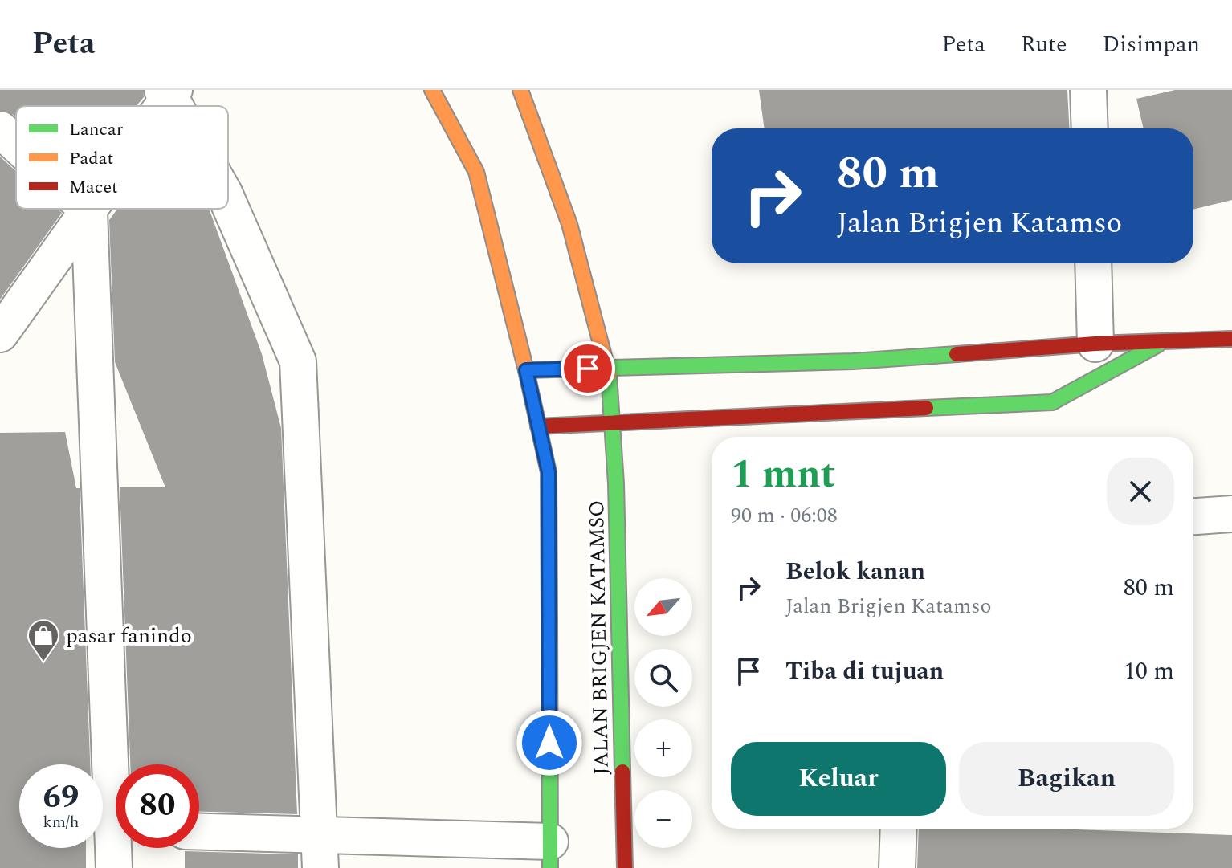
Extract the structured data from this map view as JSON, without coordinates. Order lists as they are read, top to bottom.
{
  "streets": {
    "main road": ["JALAN BRIGJEN KATAMSO"]
  },
  "places": {
    "shop": ["pasar fanindo"]
  },
  "legend": ["Lancar", "Padat", "Macet"],
  "north": "bottom left",
  "page": {
    "header": "Peta",
    "nav": ["Peta", "Rute", "Disimpan"],
    "turn": ["80 m", "Jalan Brigjen Katamso"],
    "heading": ["1 mnt", "90 m · 06:08"],
    "list": [
      {
        "name": "Belok kanan",
        "note": "Jalan Brigjen Katamso",
        "value": "80 m"
      },
      {
        "name": "Tiba di tujuan",
        "value": "10 m"
      }
    ],
    "map_buttons": ["+", "−"],
    "buttons": ["Keluar", "Bagikan"],
    "speed": "69 km/h",
    "limit": "80"
  }
}
